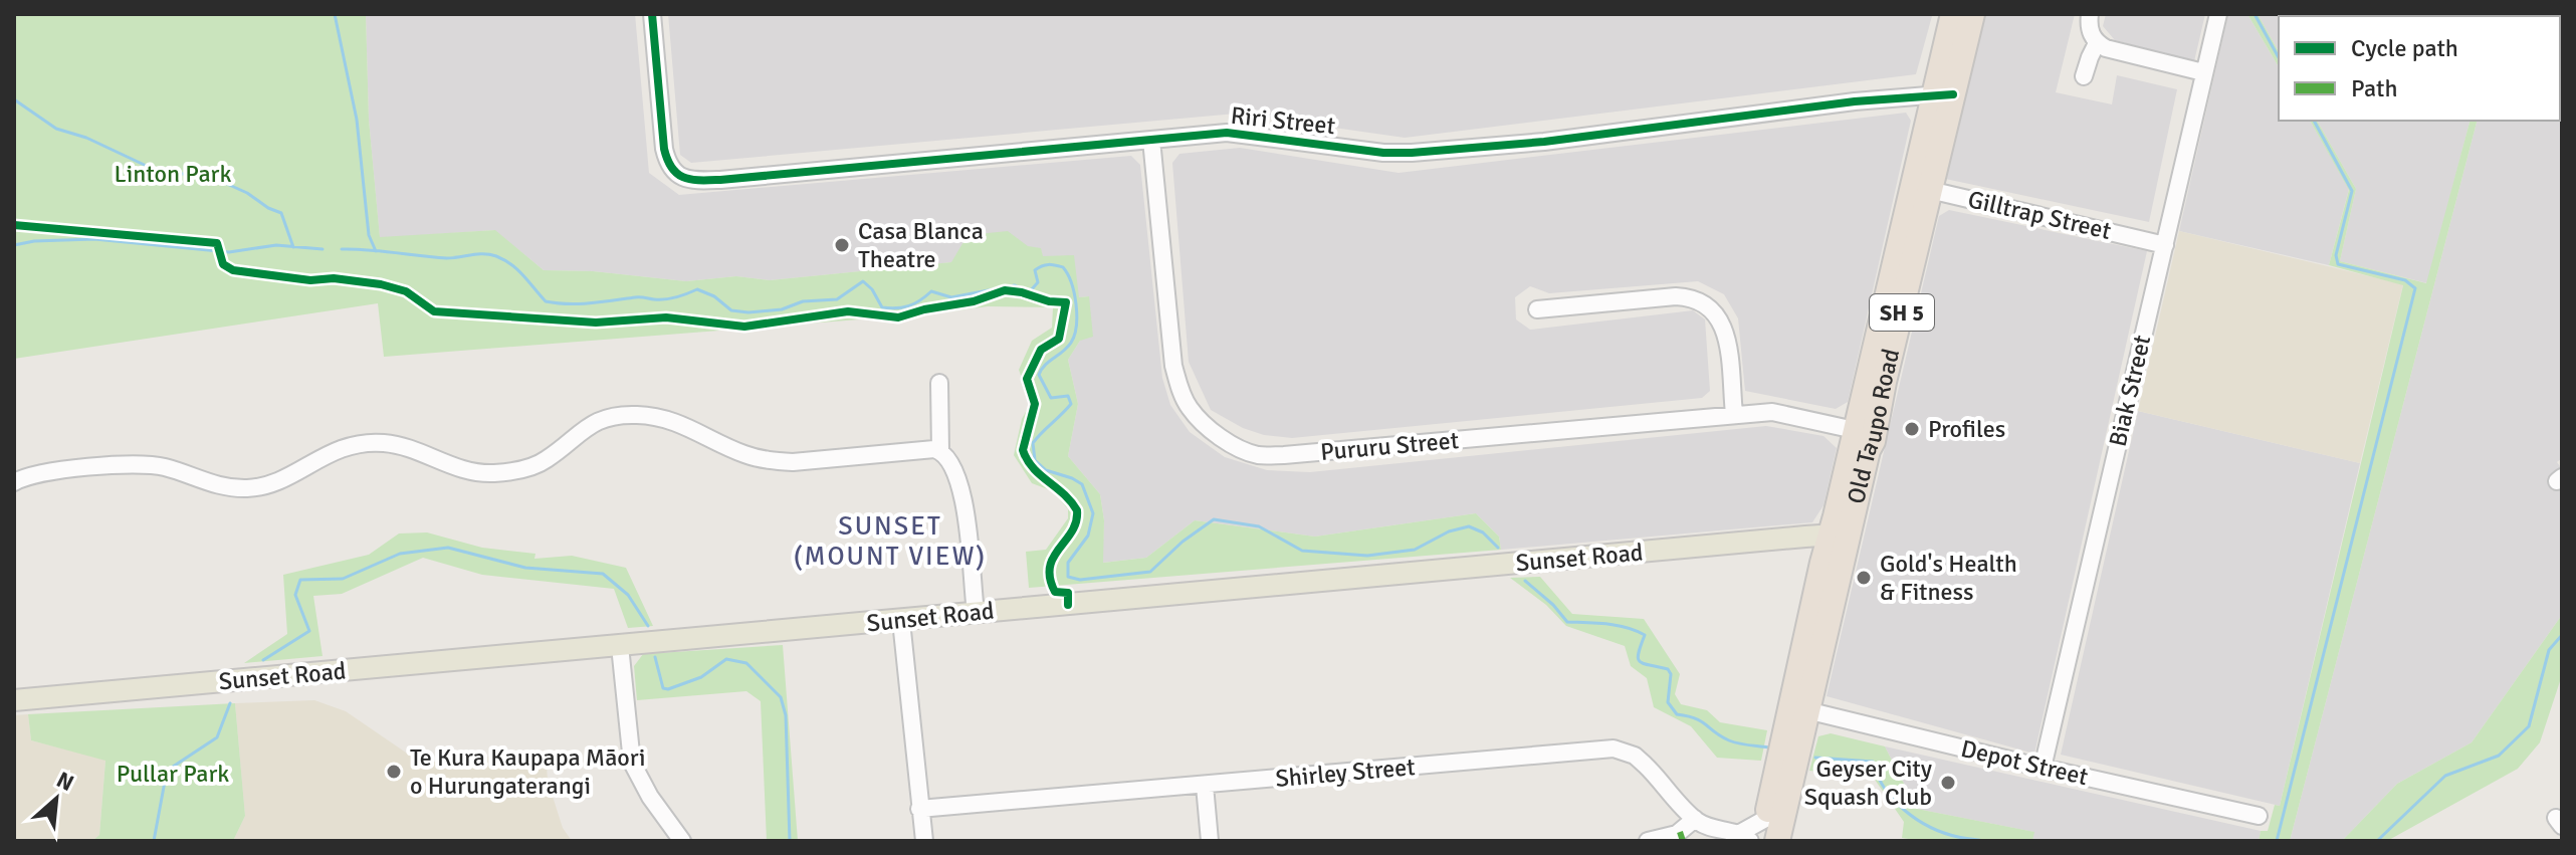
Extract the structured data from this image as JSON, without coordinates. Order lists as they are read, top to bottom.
{
  "streets": {
    "highway": ["SH 5", "Old Taupo Road"],
    "main road": ["Sunset Road"],
    "street": [
      "Riri Street",
      "Gilltrap Street",
      "Biak Street",
      "Pururu Street",
      "Depot Street",
      "Shirley Street"
    ]
  },
  "crossings": [
    ["Riri Street", "Old Taupo Road"],
    ["Riri Street", "Pururu Street"],
    ["Gilltrap Street", "Biak Street"],
    ["Gilltrap Street", "Old Taupo Road"],
    ["Biak Street", "Depot Street"],
    ["Old Taupo Road", "Pururu Street"],
    ["Old Taupo Road", "Sunset Road"],
    ["Old Taupo Road", "Depot Street"],
    ["Old Taupo Road", "Shirley Street"]
  ],
  "districts": ["SUNSET (MOUNT VIEW)"],
  "parks": ["Linton Park", "Pullar Park"],
  "places": [
    "Casa Blanca Theatre",
    "Profiles",
    "Gold's Health & Fitness",
    "Te Kura Kaupapa Māori o Hurungaterangi",
    "Geyser City Squash Club"
  ],
  "legend": ["Cycle path", "Path"],
  "north": "top right"
}
